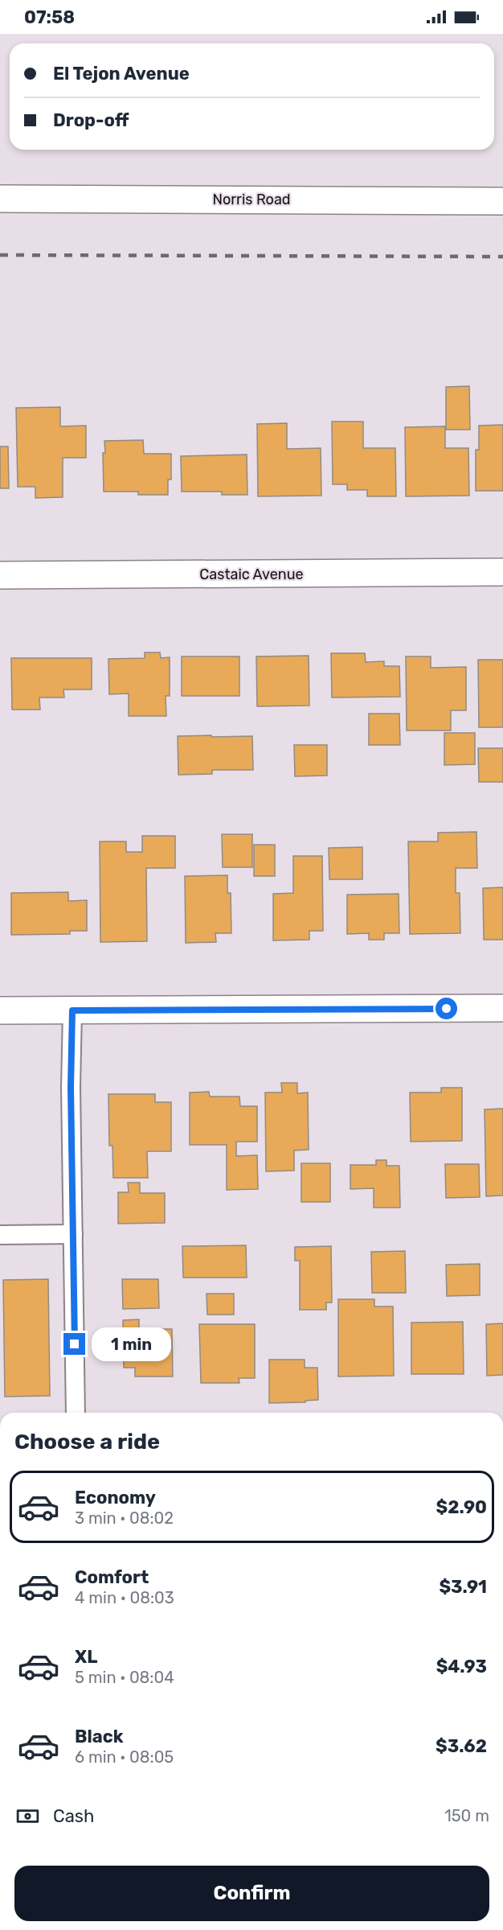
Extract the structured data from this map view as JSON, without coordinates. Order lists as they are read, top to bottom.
{
  "streets": {
    "street": ["Norris Road", "Castaic Avenue"]
  },
  "page": {
    "status": "07:58",
    "banner": ["El Tejon Avenue", "Drop-off"],
    "bubble": "1 min",
    "heading": "Choose a ride",
    "list": [
      {
        "name": "Economy",
        "note": "3 min · 08:02",
        "value": "$2.90"
      },
      {
        "name": "Comfort",
        "note": "4 min · 08:03",
        "value": "$3.91"
      },
      {
        "name": "XL",
        "note": "5 min · 08:04",
        "value": "$4.93"
      },
      {
        "name": "Black",
        "note": "6 min · 08:05",
        "value": "$3.62"
      }
    ],
    "pay": ["Cash", "150 m"],
    "buttons": "Confirm"
  }
}
